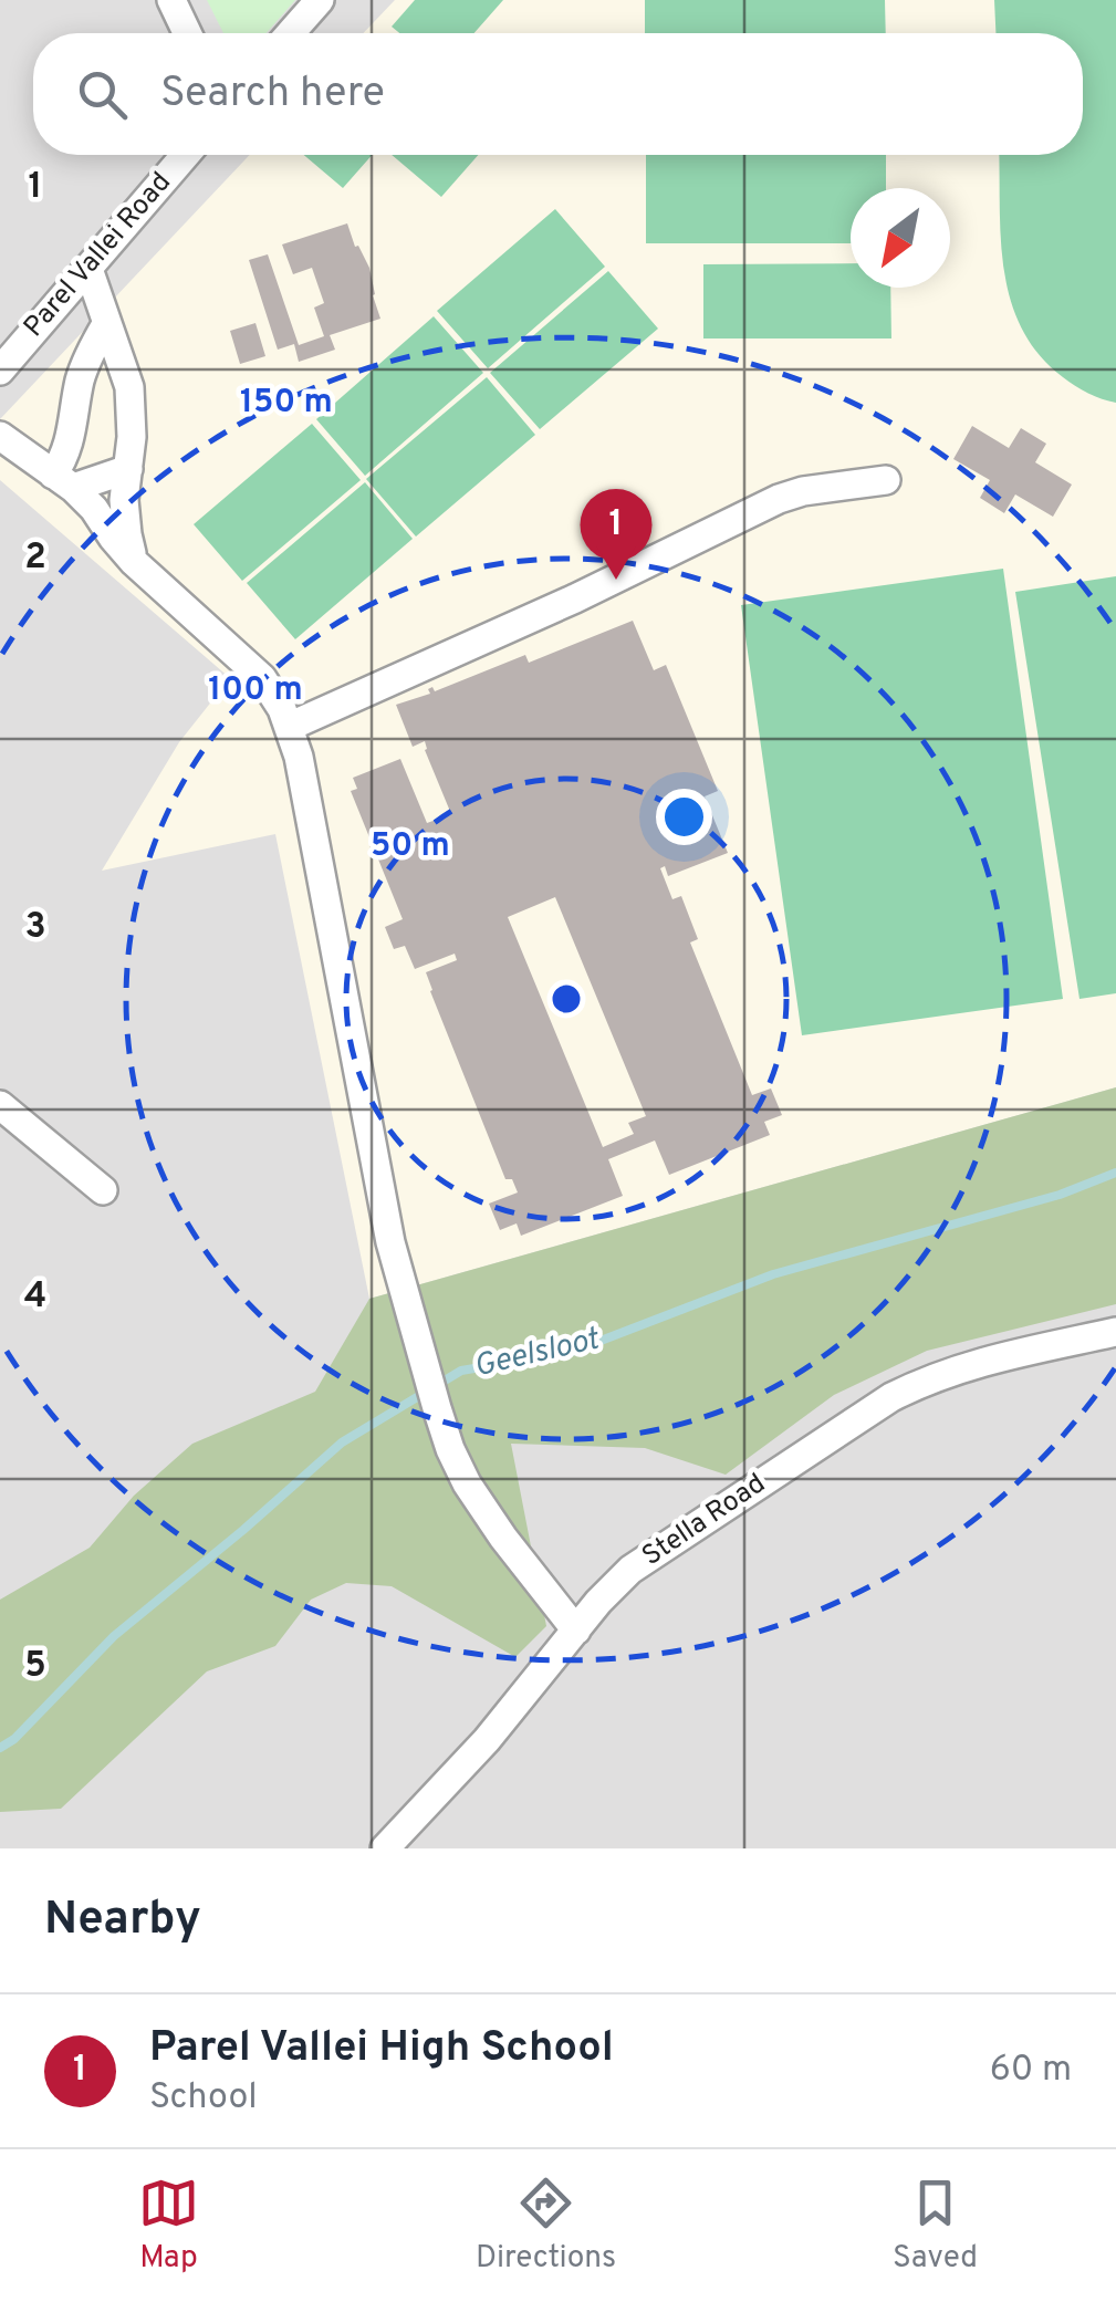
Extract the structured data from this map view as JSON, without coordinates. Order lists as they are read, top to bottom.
{
  "streets": {
    "street": ["Parel Vallei Road", "Stella Road"]
  },
  "water": ["Geelsloot"],
  "north": "bottom left",
  "page": {
    "search": "Search here",
    "pins": "1",
    "heading": "Nearby",
    "list": [
      {
        "mark": "1",
        "name": "Parel Vallei High School",
        "note": "School",
        "value": "60 m"
      }
    ],
    "nav": ["Map", "Directions", "Saved"]
  },
  "grid": {
    "rows": [
      "1",
      "2",
      "3",
      "4",
      "5"
    ]
  },
  "rings": ["150 m", "100 m", "50 m"]
}
